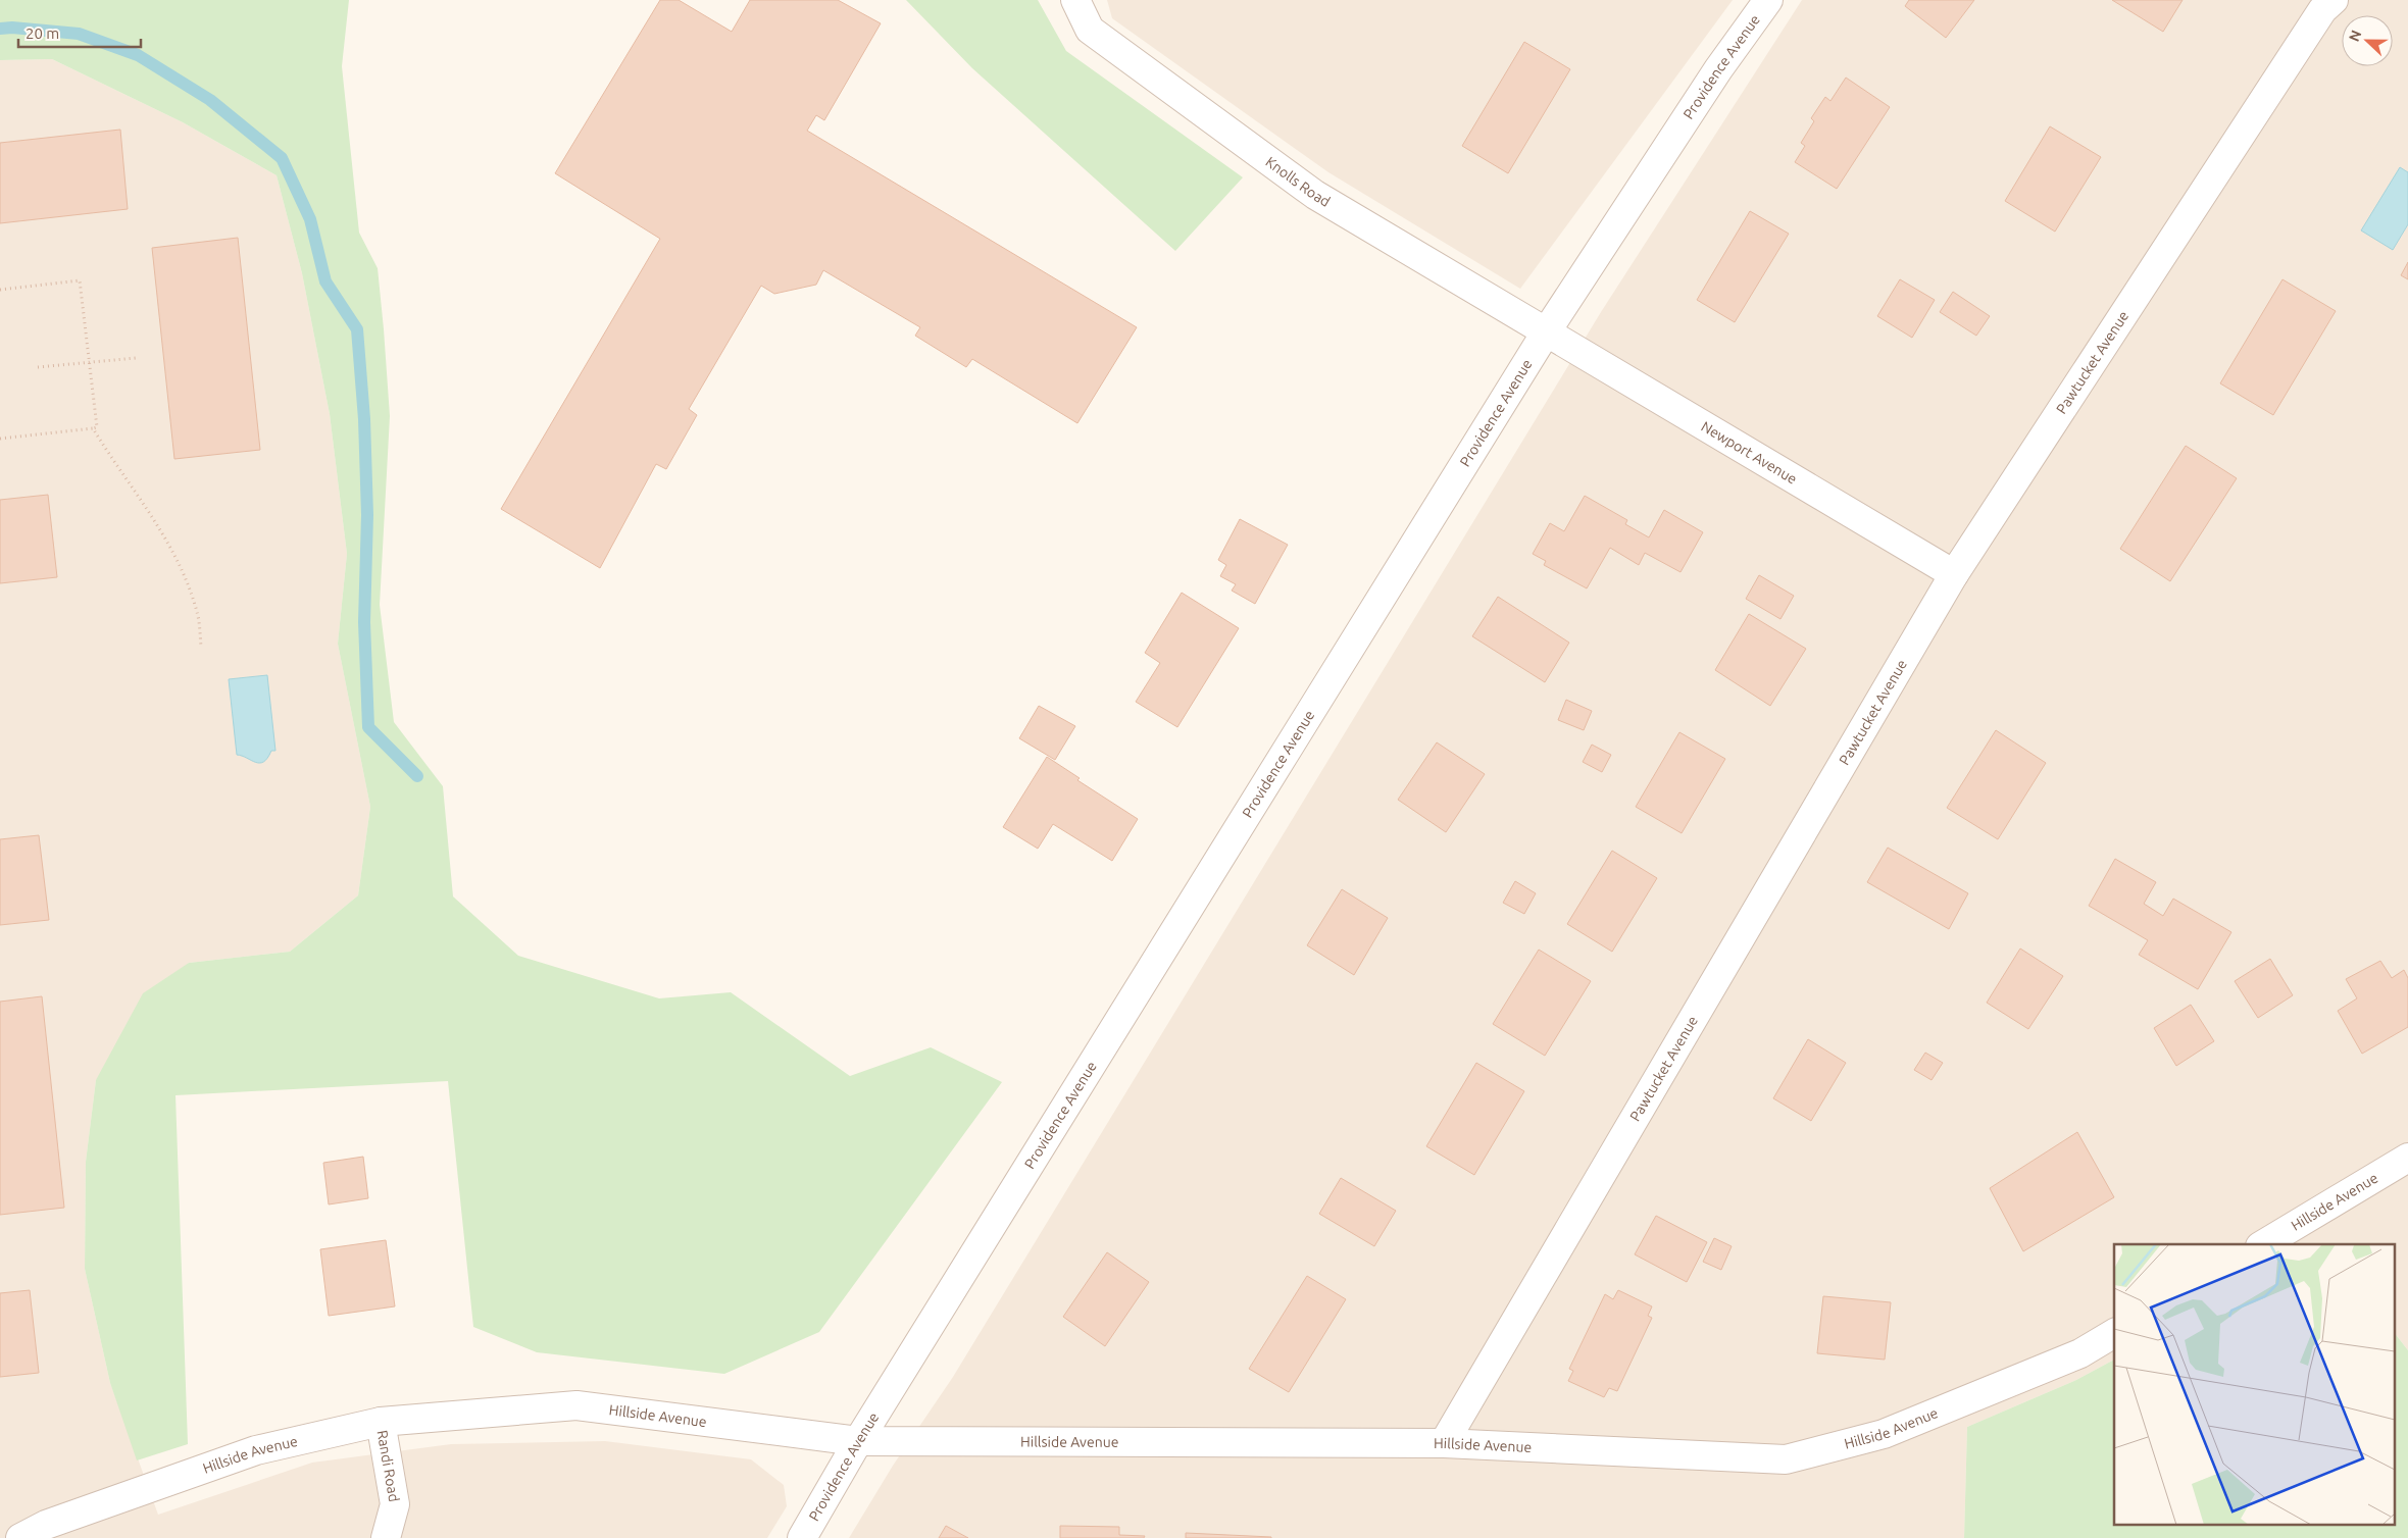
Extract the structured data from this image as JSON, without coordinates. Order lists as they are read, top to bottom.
{
  "streets": {
    "street": [
      "Providence Avenue",
      "Knolls Road",
      "Pawtucket Avenue",
      "Newport Avenue",
      "Hillside Avenue",
      "Randi Road"
    ]
  },
  "crossings": [
    ["Providence Avenue", "Knolls Road"],
    ["Providence Avenue", "Newport Avenue"],
    ["Providence Avenue", "Hillside Avenue"],
    ["Knolls Road", "Newport Avenue"],
    ["Pawtucket Avenue", "Newport Avenue"],
    ["Pawtucket Avenue", "Hillside Avenue"],
    ["Hillside Avenue", "Randi Road"]
  ],
  "scale_bar": "20 m",
  "north": "left"
}
